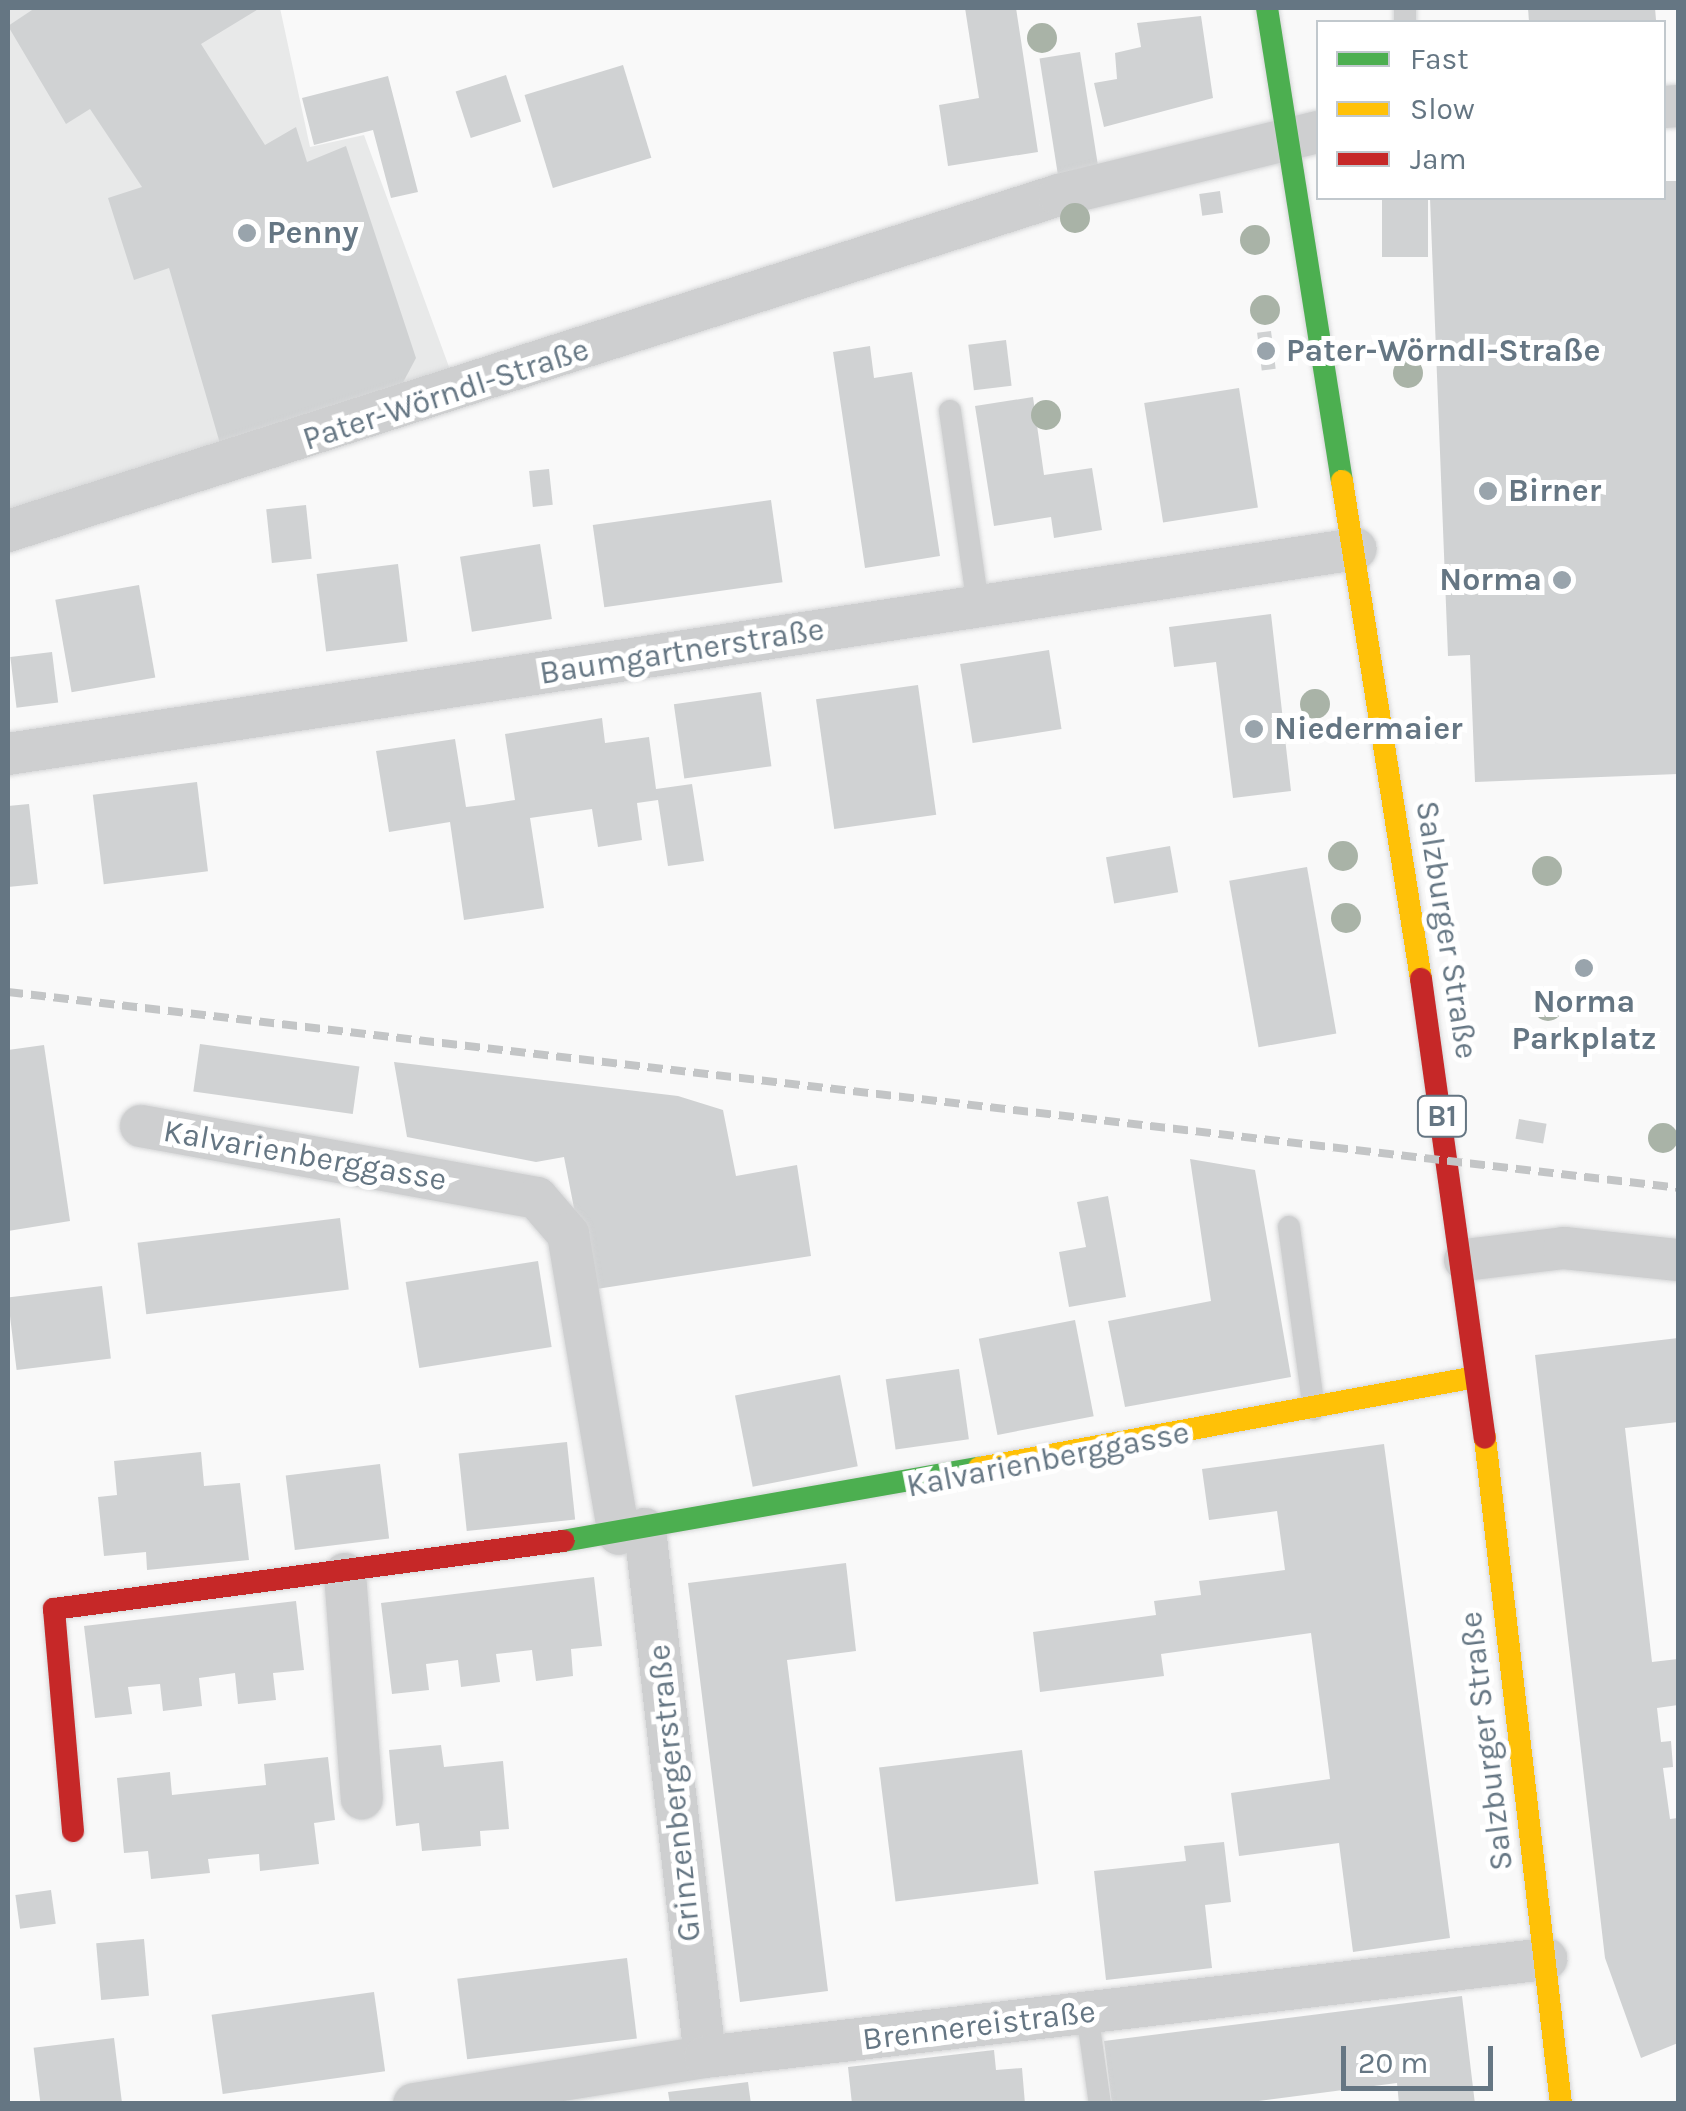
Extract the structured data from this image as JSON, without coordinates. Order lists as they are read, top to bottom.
{
  "streets": {
    "main road": ["Salzburger Straße", "B1", "Kalvarienberggasse"],
    "street": [
      "Pater-Wörndl-Straße",
      "Baumgartnerstraße",
      "Grinzenbergerstraße",
      "Brennereistraße"
    ]
  },
  "crossings": [
    ["Pater-Wörndl-Straße", "Salzburger Straße"],
    ["Baumgartnerstraße", "Salzburger Straße"],
    ["Salzburger Straße", "Kalvarienberggasse"],
    ["Salzburger Straße", "Brennereistraße"],
    ["Kalvarienberggasse", "Grinzenbergerstraße"],
    ["Grinzenbergerstraße", "Brennereistraße"]
  ],
  "places": [
    "Penny",
    "Pater-Wörndl-Straße",
    "Birner",
    "Norma",
    "Niedermaier",
    "Norma Parkplatz"
  ],
  "legend": ["Fast", "Slow", "Jam"],
  "scale_bar": "20 m"
}
